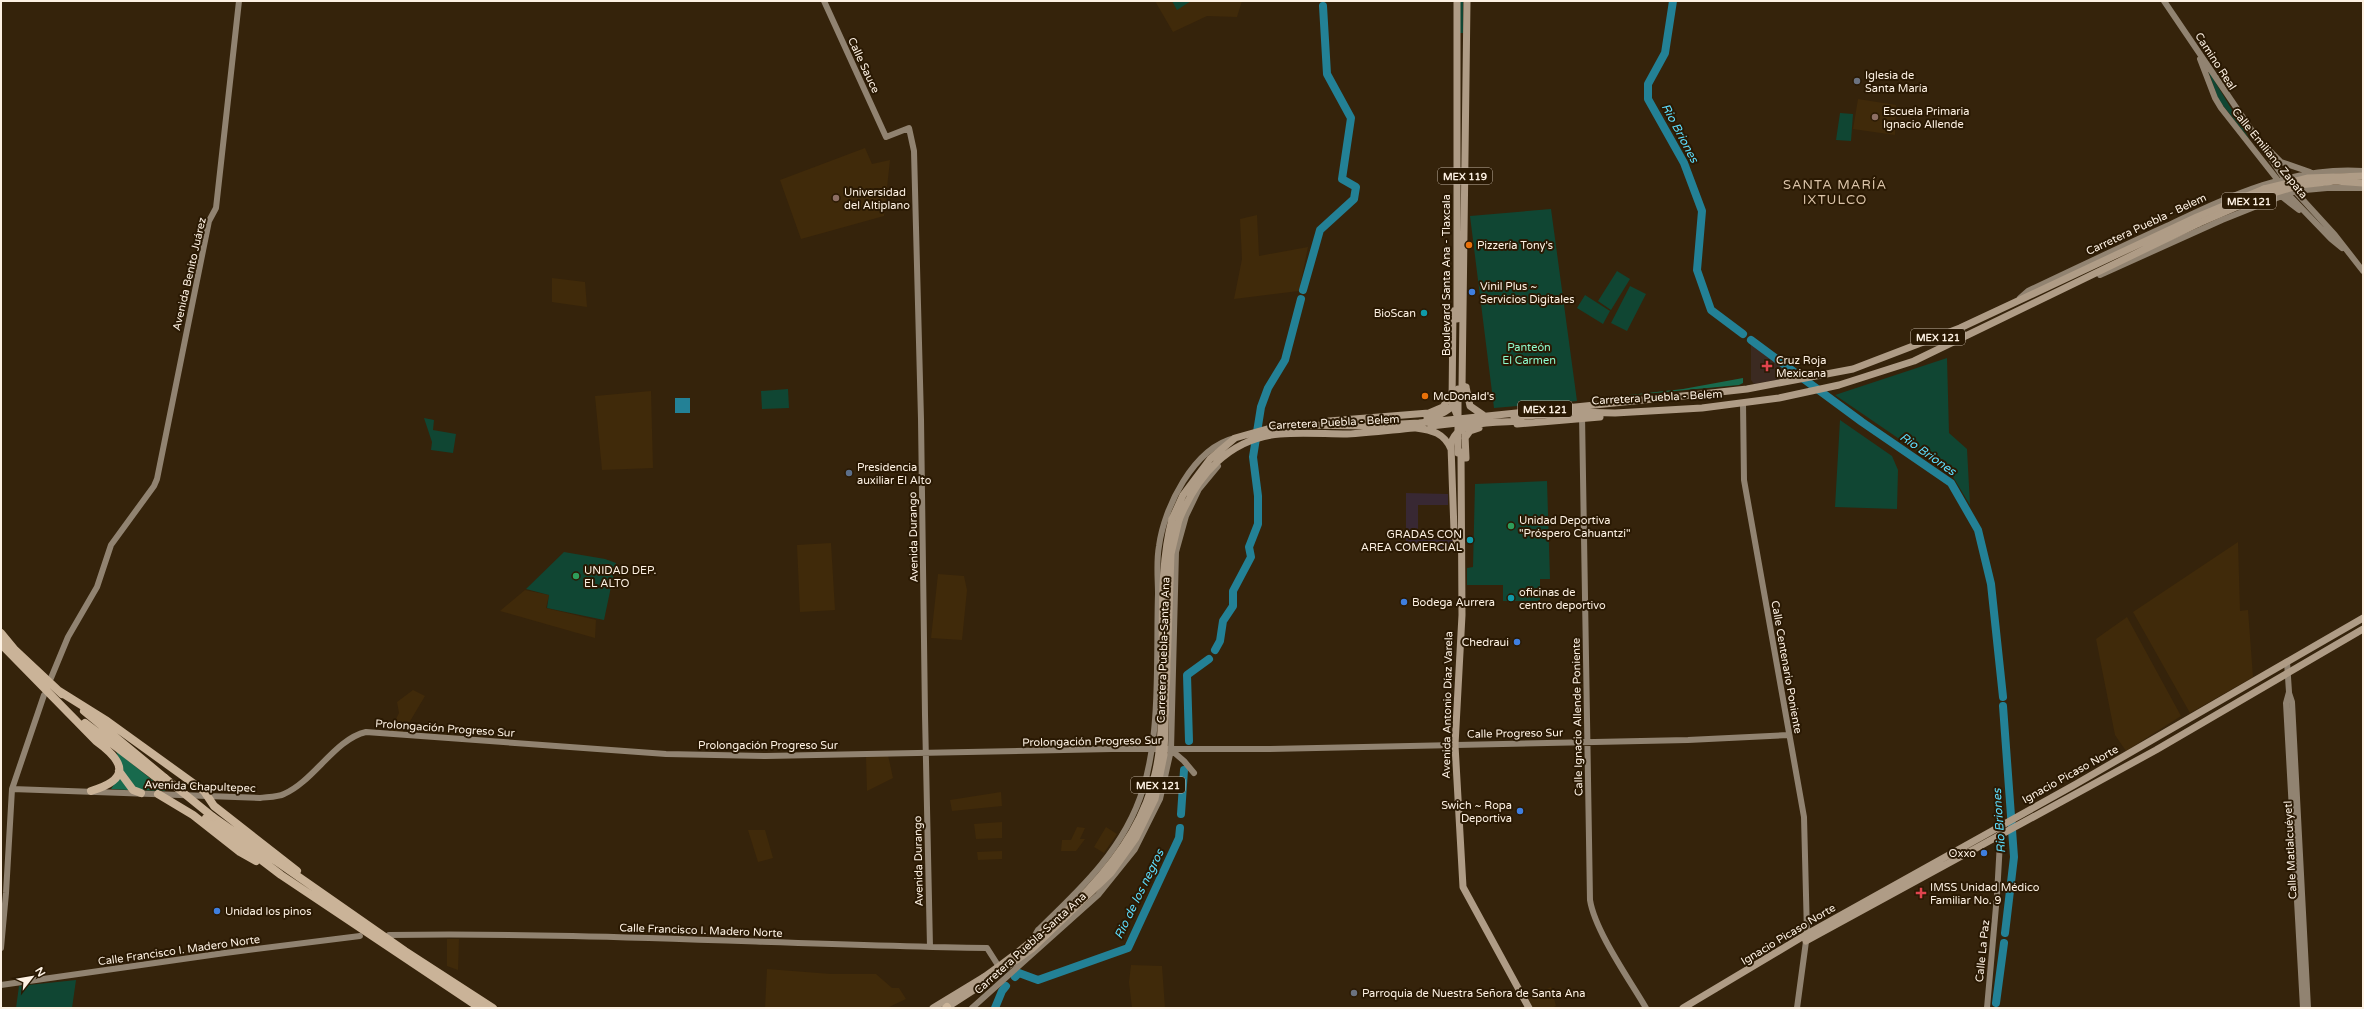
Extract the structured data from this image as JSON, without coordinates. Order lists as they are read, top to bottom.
{
  "streets": {
    "main road": [
      "MEX 119",
      "MEX 121",
      "Carretera Puebla - Belem",
      "Boulevard Santa Ana - Tlaxcala",
      "Avenida Antonio Díaz Varela",
      "Ignacio Picaso Norte"
    ],
    "street": [
      "Camino Real",
      "Calle Sauce",
      "Calle Emiliano Zapata",
      "Avenida Benito Juárez",
      "Avenida Durango",
      "Carretera Puebla-Santa Ana",
      "Calle Centenario Poniente",
      "Calle Ignacio Allende Poniente",
      "Prolongación Progreso Sur",
      "Calle Progreso Sur",
      "Avenida Chapultepec",
      "Calle Matlalcuéyetl",
      "Calle Francisco I. Madero Norte",
      "Calle La Paz"
    ]
  },
  "crossings": [
    ["Camino Real", "Calle Emiliano Zapata"],
    ["Camino Real", "Carretera Puebla - Belem"],
    ["Calle Sauce", "Avenida Durango"],
    ["Calle Emiliano Zapata", "Carretera Puebla - Belem"],
    ["Carretera Puebla - Belem", "Carretera Puebla-Santa Ana"],
    ["Carretera Puebla - Belem", "Calle Centenario Poniente"],
    ["Carretera Puebla - Belem", "Calle Ignacio Allende Poniente"],
    ["Carretera Puebla - Belem", "Prolongación Progreso Sur"],
    ["Boulevard Santa Ana - Tlaxcala", "Avenida Antonio Díaz Varela"],
    ["Avenida Durango", "Prolongación Progreso Sur"],
    ["Avenida Durango", "Calle Francisco I. Madero Norte"],
    ["Carretera Puebla-Santa Ana", "Prolongación Progreso Sur"],
    ["Carretera Puebla-Santa Ana", "Calle Progreso Sur"],
    ["Carretera Puebla-Santa Ana", "Calle Francisco I. Madero Norte"],
    ["Calle Centenario Poniente", "Calle Progreso Sur"],
    ["Calle Centenario Poniente", "Ignacio Picaso Norte"],
    ["Avenida Antonio Díaz Varela", "Calle Progreso Sur"],
    ["Calle Ignacio Allende Poniente", "Calle Progreso Sur"],
    ["Prolongación Progreso Sur", "Calle Progreso Sur"],
    ["Prolongación Progreso Sur", "Avenida Chapultepec"],
    ["Ignacio Picaso Norte", "Calle Matlalcuéyetl"],
    ["Ignacio Picaso Norte", "Calle La Paz"]
  ],
  "districts": ["SANTA MARÍA IXTULCO"],
  "water": ["Rio Briones", "Rio de los negros"],
  "parks": ["Panteón El Carmen"],
  "places": {
    "other": [
      "Iglesia de Santa María",
      "Escuela Primaria Ignacio Allende",
      "Universidad del Altiplano",
      "Pizzería Tony's",
      "Vinil Plus ~ Servicios Digitales",
      "BioScan",
      "McDonald's",
      "Presidencia auxiliar El Alto",
      "Unidad Deportiva \"Próspero Cahuantzi\"",
      "GRADAS CON AREA COMERCIAL",
      "UNIDAD DEP. EL ALTO",
      "oficinas de centro deportivo",
      "Bodega Aurrera",
      "Chedraui",
      "Swich ~ Ropa Deportiva",
      "Oxxo",
      "Unidad los pinos",
      "Parroquia de Nuestra Señora de Santa Ana"
    ],
    "health": ["Cruz Roja Mexicana", "IMSS Unidad Médico Familiar No. 9"]
  },
  "north": "top right"
}
